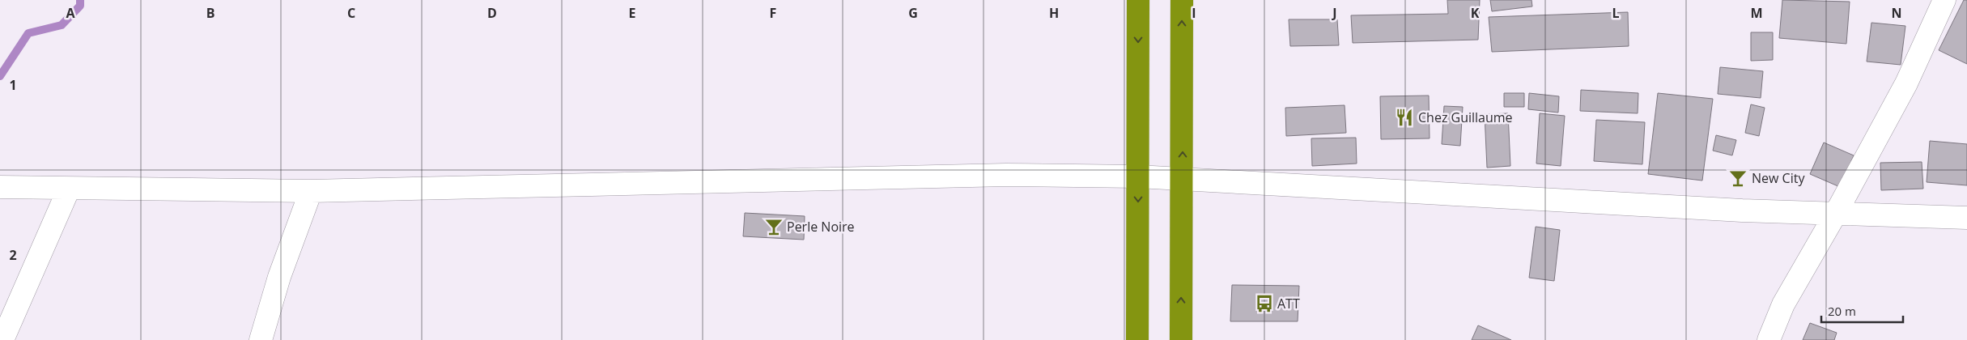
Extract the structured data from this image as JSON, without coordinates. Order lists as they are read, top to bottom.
{
  "places": {
    "restaurant": ["Chez Guillaume"],
    "bar": ["New City", "Perle Noire"],
    "bus stop": ["ATT"]
  },
  "scale_bar": "20 m",
  "grid": {
    "columns": [
      "A",
      "B",
      "C",
      "D",
      "E",
      "F",
      "G",
      "H",
      "I",
      "J",
      "K",
      "L",
      "M",
      "N"
    ],
    "rows": ["1", "2"]
  }
}
